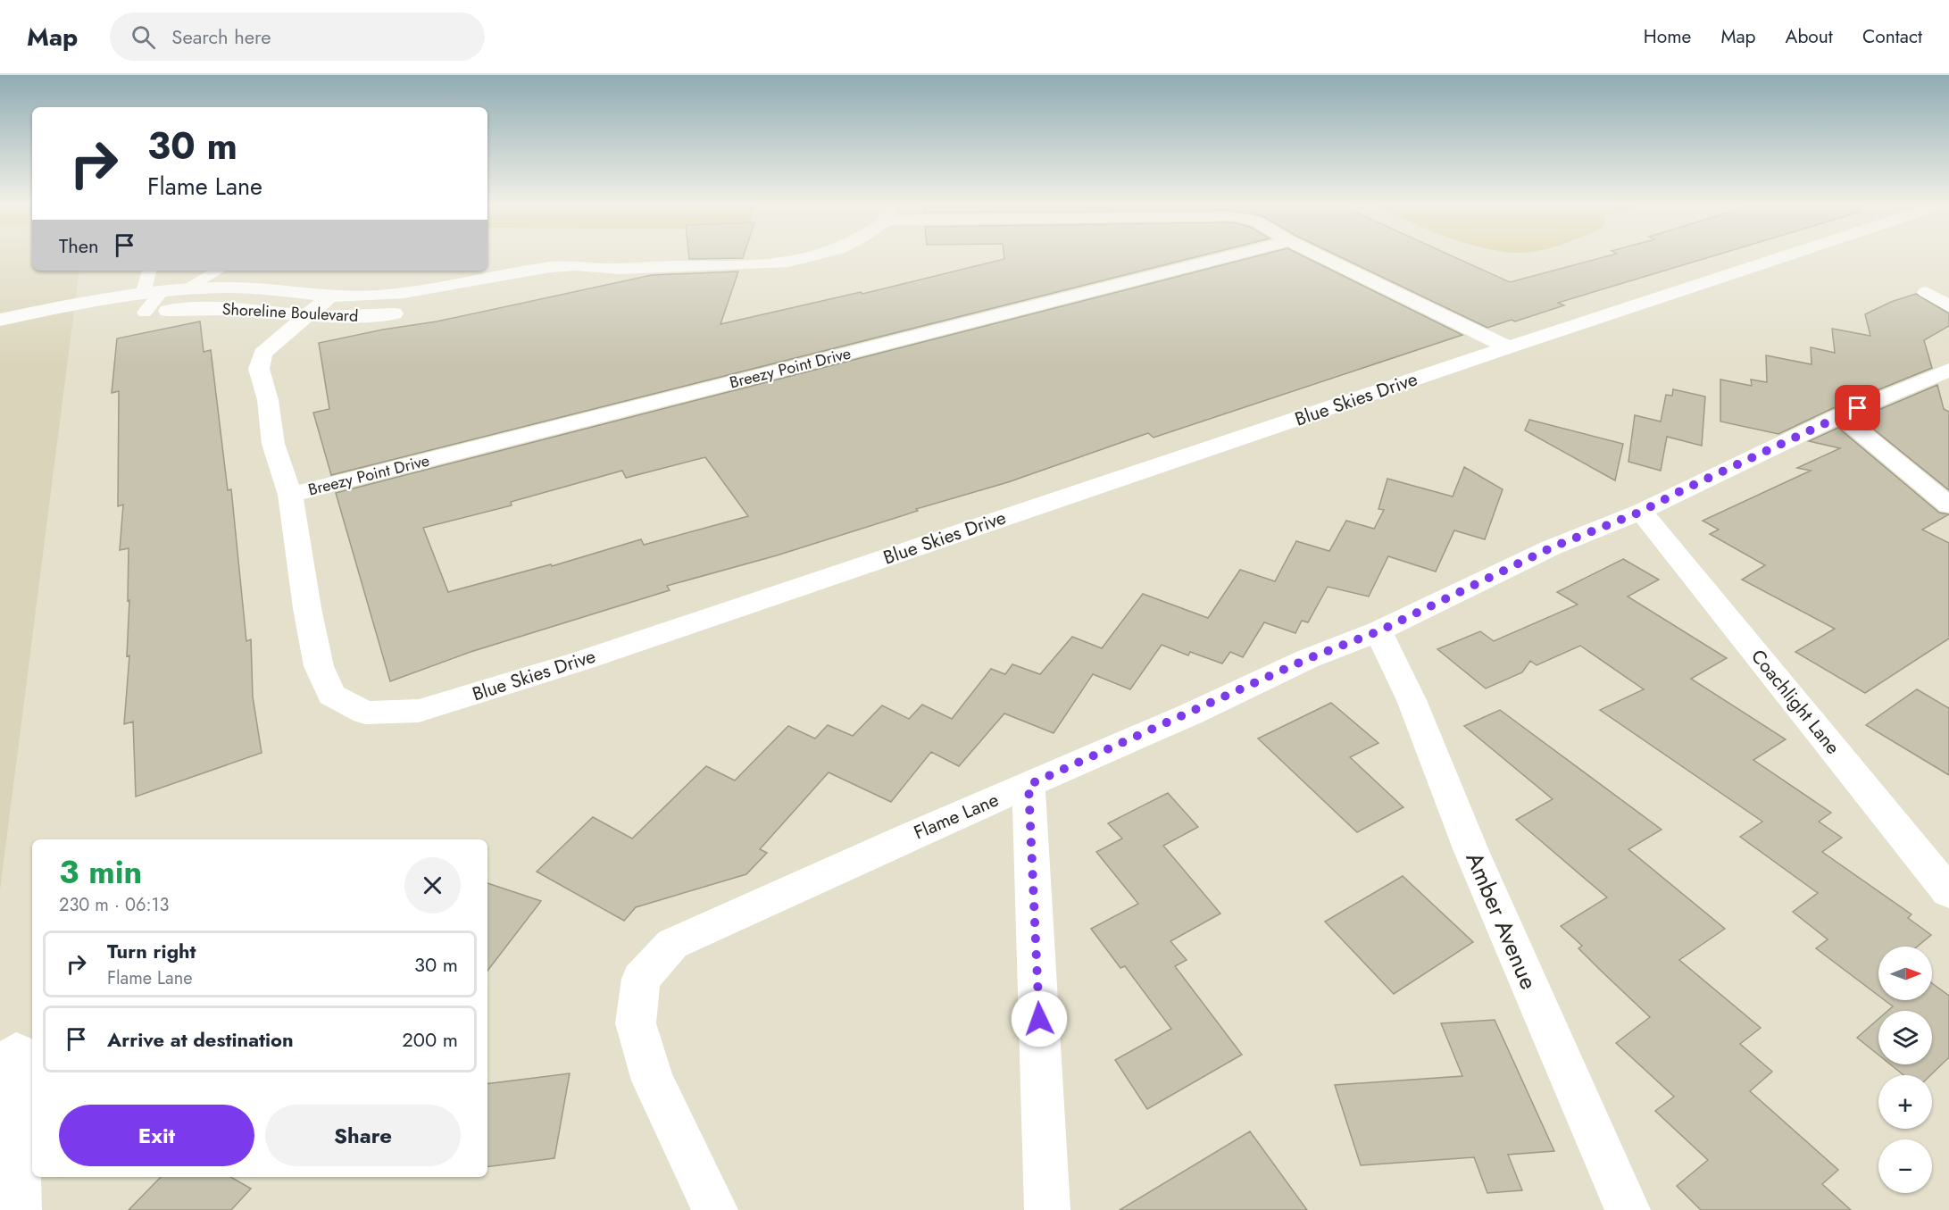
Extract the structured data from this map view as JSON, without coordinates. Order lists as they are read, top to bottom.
{
  "streets": {
    "street": [
      "Shoreline Boulevard",
      "Breezy Point Drive",
      "Blue Skies Drive",
      "Coachlight Lane",
      "Flame Lane",
      "Amber Avenue"
    ]
  },
  "crossings": [
    ["Shoreline Boulevard", "Blue Skies Drive"],
    ["Breezy Point Drive", "Blue Skies Drive"],
    ["Coachlight Lane", "Flame Lane"],
    ["Flame Lane", "Amber Avenue"]
  ],
  "north": "right",
  "page": {
    "header": "Map",
    "search": "Search here",
    "nav": [
      "Home",
      "Map",
      "About",
      "Contact"
    ],
    "turn": ["30 m", "Flame Lane"],
    "then": "Then",
    "heading": ["3 min", "230 m · 06:13"],
    "list": [
      {
        "name": "Turn right",
        "note": "Flame Lane",
        "value": "30 m"
      },
      {
        "name": "Arrive at destination",
        "value": "200 m"
      }
    ],
    "map_buttons": ["+", "−"],
    "buttons": ["Exit", "Share"]
  }
}
